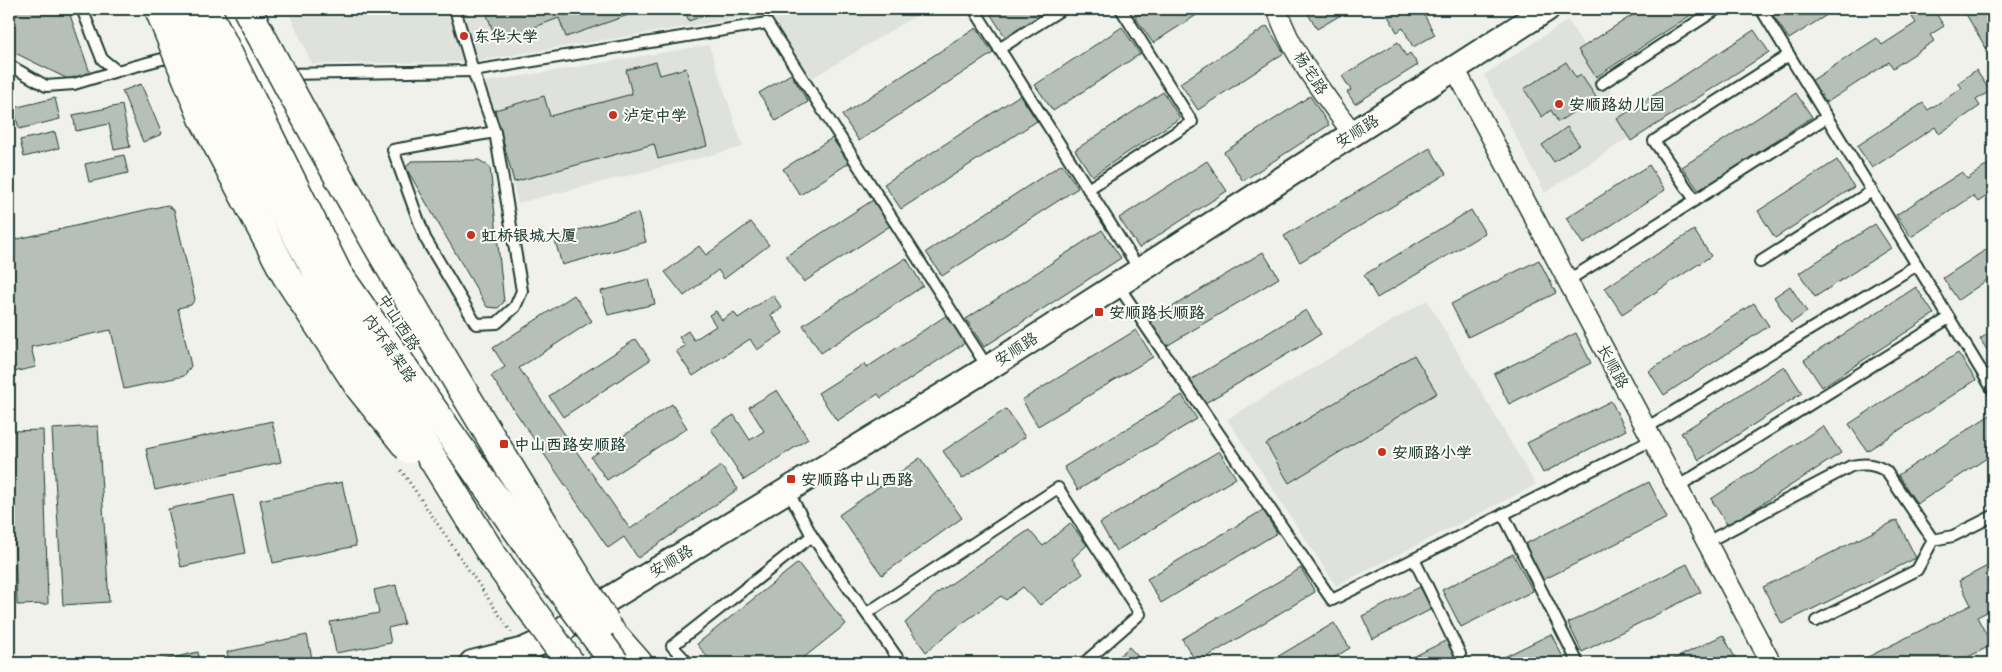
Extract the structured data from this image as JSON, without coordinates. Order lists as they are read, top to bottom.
{
  "streets": {
    "main road": ["中山西路", "内环高架路"],
    "street": ["杨宅路", "安顺路", "长顺路"]
  },
  "crossings": [
    ["杨宅路", "安顺路"],
    ["安顺路", "中山西路"],
    ["安顺路", "长顺路"]
  ],
  "places": {
    "other": [
      "东华大学",
      "安顺路幼儿园",
      "泸定中学",
      "虹桥银城大厦",
      "安顺路小学"
    ],
    "transit": ["安顺路长顺路", "中山西路安顺路", "安顺路中山西路"]
  }
}
